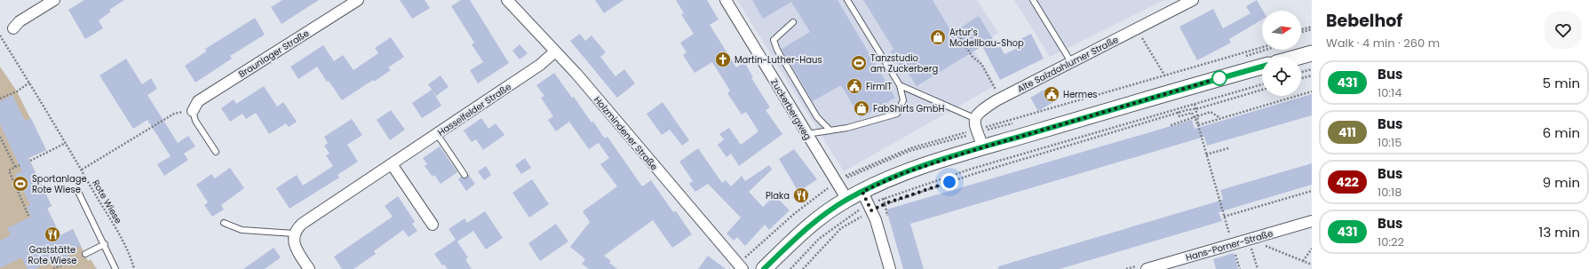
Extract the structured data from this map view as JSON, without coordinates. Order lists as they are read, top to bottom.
{
  "streets": {
    "street": [
      "Braunlager Straße",
      "Alte Salzdahlumer Straße",
      "Hasselfelder Straße",
      "Zuckerbergweg",
      "Holzmindener Straße",
      "Hans-Porner-Straße"
    ],
    "path": ["Rote Wiese"]
  },
  "crossings": [
    ["Hasselfelder Straße", "Holzmindener Straße"]
  ],
  "places": {
    "shop": ["Artur’s Modellbau-Shop", "FabShirts GmbH"],
    "church": ["Martin-Luther-Haus"],
    "sports": ["Tanzstudio am Zuckerberg", "Sportanlage Rote Wiese"],
    "public building": ["FirmIT", "Hermes"],
    "restaurant": ["Plaka", "Gaststätte Rote Wiese"]
  },
  "lines": ["bus line 431"],
  "north": "right",
  "page": {
    "heading": ["Bebelhof", "Walk · 4 min · 260 m"],
    "list": [
      {
        "mark": "431",
        "name": "Bus",
        "note": "10:14",
        "value": "5 min"
      },
      {
        "mark": "411",
        "name": "Bus",
        "note": "10:15",
        "value": "6 min"
      },
      {
        "mark": "422",
        "name": "Bus",
        "note": "10:18",
        "value": "9 min"
      },
      {
        "mark": "431",
        "name": "Bus",
        "note": "10:22",
        "value": "13 min"
      }
    ]
  }
}
